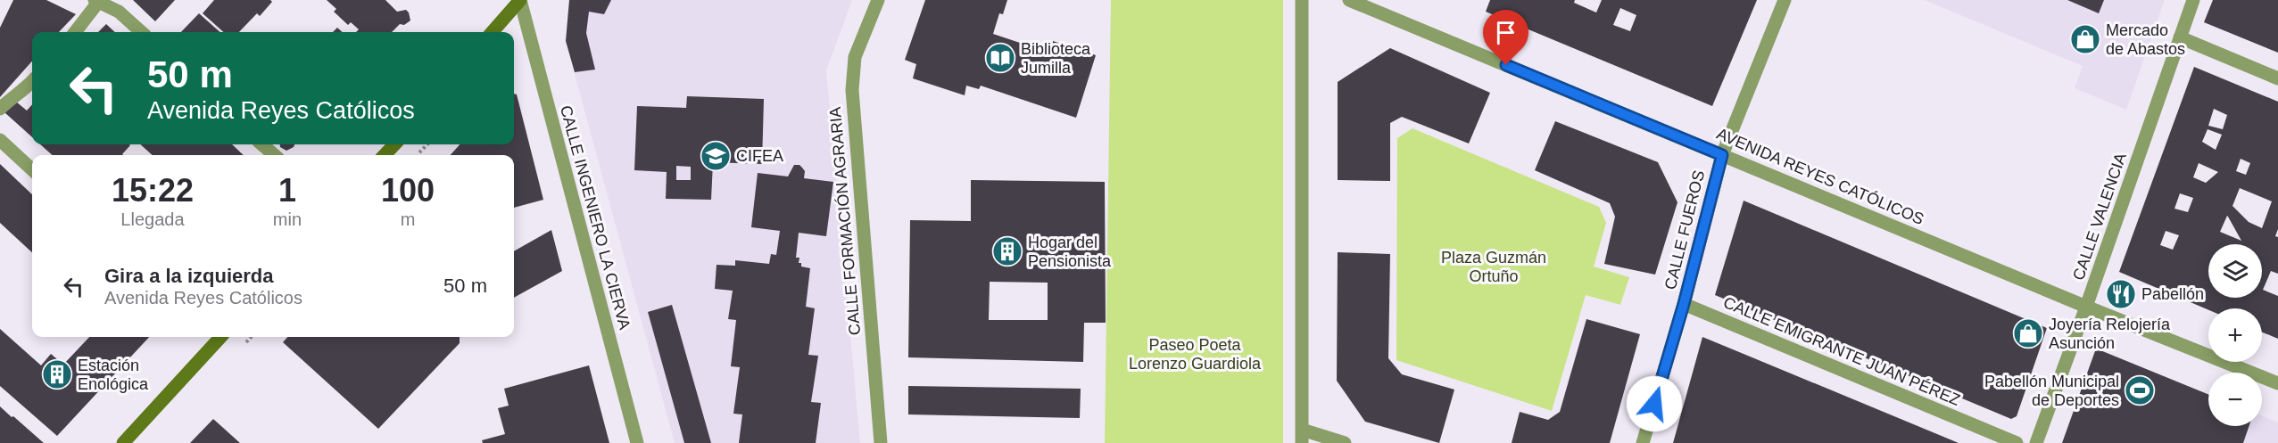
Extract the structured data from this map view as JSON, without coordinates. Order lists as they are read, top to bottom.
{
  "streets": {
    "street": [
      "AVENIDA REYES CATÓLICOS",
      "CALLE VALENCIA",
      "CALLE INGENIERO LA CIERVA",
      "CALLE FORMACIÓN AGRARIA",
      "CALLE FUEROS",
      "CALLE EMIGRANTE JUAN PÉREZ"
    ]
  },
  "crossings": [
    ["AVENIDA REYES CATÓLICOS", "CALLE VALENCIA"],
    ["AVENIDA REYES CATÓLICOS", "CALLE FUEROS"],
    ["CALLE FUEROS", "CALLE EMIGRANTE JUAN PÉREZ"]
  ],
  "parks": ["Plaza Guzmán Ortuño", "Paseo Poeta Lorenzo Guardiola"],
  "places": {
    "shop": ["Mercado de Abastos", "Joyería Relojería Asunción"],
    "library": ["Biblioteca Jumilla"],
    "school or university": ["CIFEA"],
    "building": ["Hogar del Pensionista", "Estación Enológica"],
    "restaurant": ["Pabellón"],
    "sports": ["Pabellón Municipal de Deportes"]
  },
  "page": {
    "turn": ["50 m", "Avenida Reyes Católicos"],
    "eta": [
      "15:22",
      "Llegada",
      "1",
      "min",
      "100",
      "m"
    ],
    "map_buttons": ["+", "−"],
    "list": [
      {
        "name": "Gira a la izquierda",
        "note": "Avenida Reyes Católicos",
        "value": "50 m"
      }
    ]
  }
}
